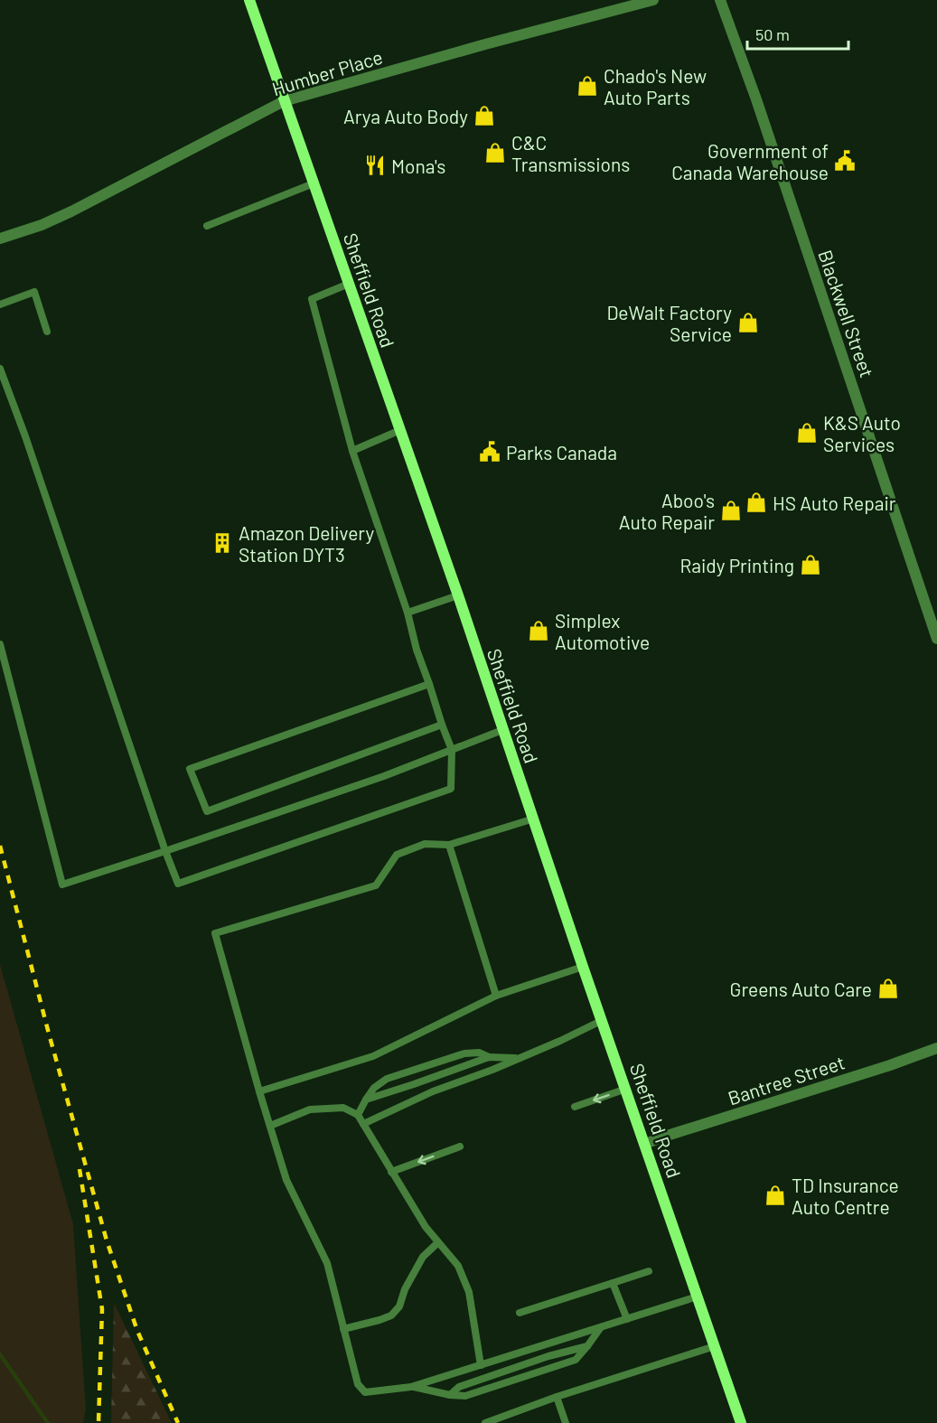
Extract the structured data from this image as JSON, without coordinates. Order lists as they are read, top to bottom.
{
  "streets": {
    "street": [
      "Humber Place",
      "Sheffield Road",
      "Blackwell Street",
      "Bantree Street"
    ]
  },
  "crossings": [
    ["Humber Place", "Sheffield Road"],
    ["Sheffield Road", "Bantree Street"]
  ],
  "places": {
    "shop": [
      "Chado's New Auto Parts",
      "Arya Auto Body",
      "C&C Transmissions",
      "DeWalt Factory Service",
      "K&S Auto Services",
      "HS Auto Repair",
      "Aboo's Auto Repair",
      "Raidy Printing",
      "Simplex Automotive",
      "Greens Auto Care",
      "TD Insurance Auto Centre"
    ],
    "public building": ["Government of Canada Warehouse", "Parks Canada"],
    "restaurant": ["Mona's"],
    "building": ["Amazon Delivery Station DYT3"]
  },
  "scale_bar": "50 m"
}
